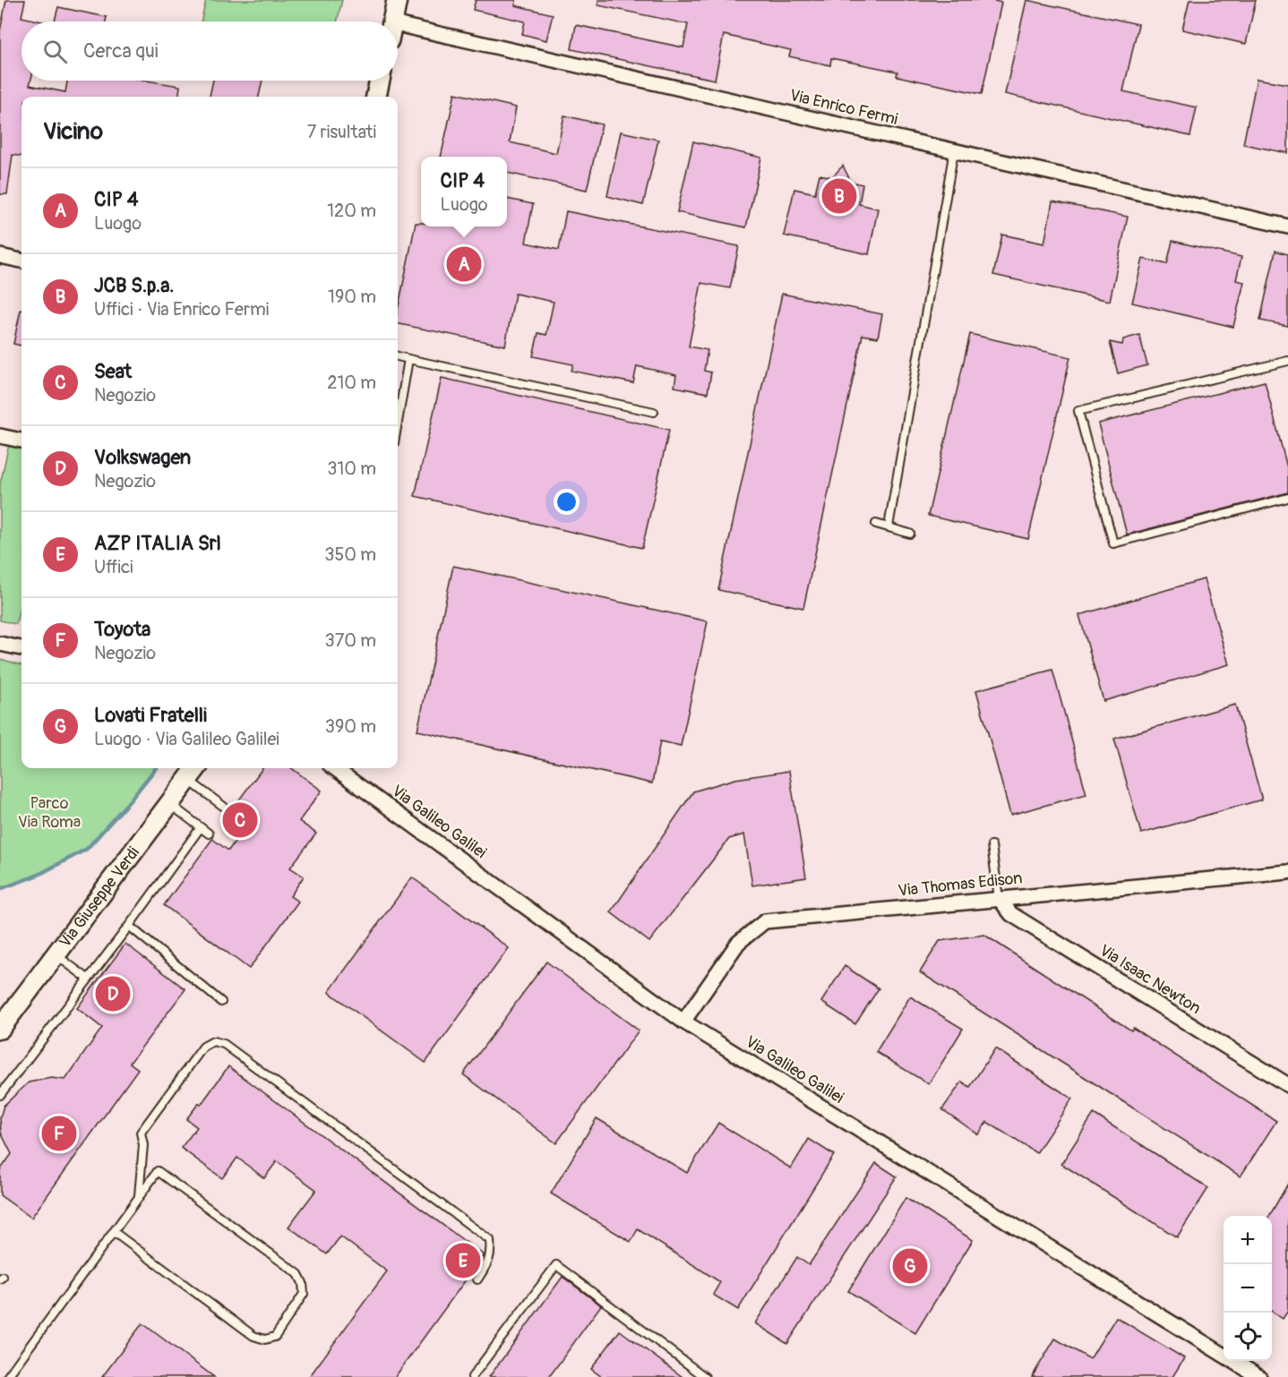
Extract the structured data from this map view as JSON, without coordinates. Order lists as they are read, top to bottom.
{
  "streets": {
    "main road": ["Via Giuseppe Verdi"],
    "street": [
      "Via Enrico Fermi",
      "Via Galileo Galilei",
      "Via Thomas Edison",
      "Via Isaac Newton"
    ]
  },
  "crossings": [
    ["Via Galileo Galilei", "Via Thomas Edison"],
    ["Via Thomas Edison", "Via Isaac Newton"]
  ],
  "parks": ["Parco Via Roma"],
  "page": {
    "search": "Cerca qui",
    "heading": ["Vicino", "7 risultati"],
    "popup": ["CIP 4", "Luogo"],
    "list": [
      {
        "mark": "A",
        "name": "CIP 4",
        "note": "Luogo",
        "value": "120 m"
      },
      {
        "mark": "B",
        "name": "JCB S.p.a.",
        "note": "Uffici · Via Enrico Fermi",
        "value": "190 m"
      },
      {
        "mark": "C",
        "name": "Seat",
        "note": "Negozio",
        "value": "210 m"
      },
      {
        "mark": "D",
        "name": "Volkswagen",
        "note": "Negozio",
        "value": "310 m"
      },
      {
        "mark": "E",
        "name": "AZP ITALIA Srl",
        "note": "Uffici",
        "value": "350 m"
      },
      {
        "mark": "F",
        "name": "Toyota",
        "note": "Negozio",
        "value": "370 m"
      },
      {
        "mark": "G",
        "name": "Lovati Fratelli",
        "note": "Luogo · Via Galileo Galilei",
        "value": "390 m"
      }
    ],
    "pins": [
      "B",
      "A",
      "C",
      "D",
      "F",
      "E",
      "G"
    ],
    "map_buttons": ["+", "−"]
  }
}
